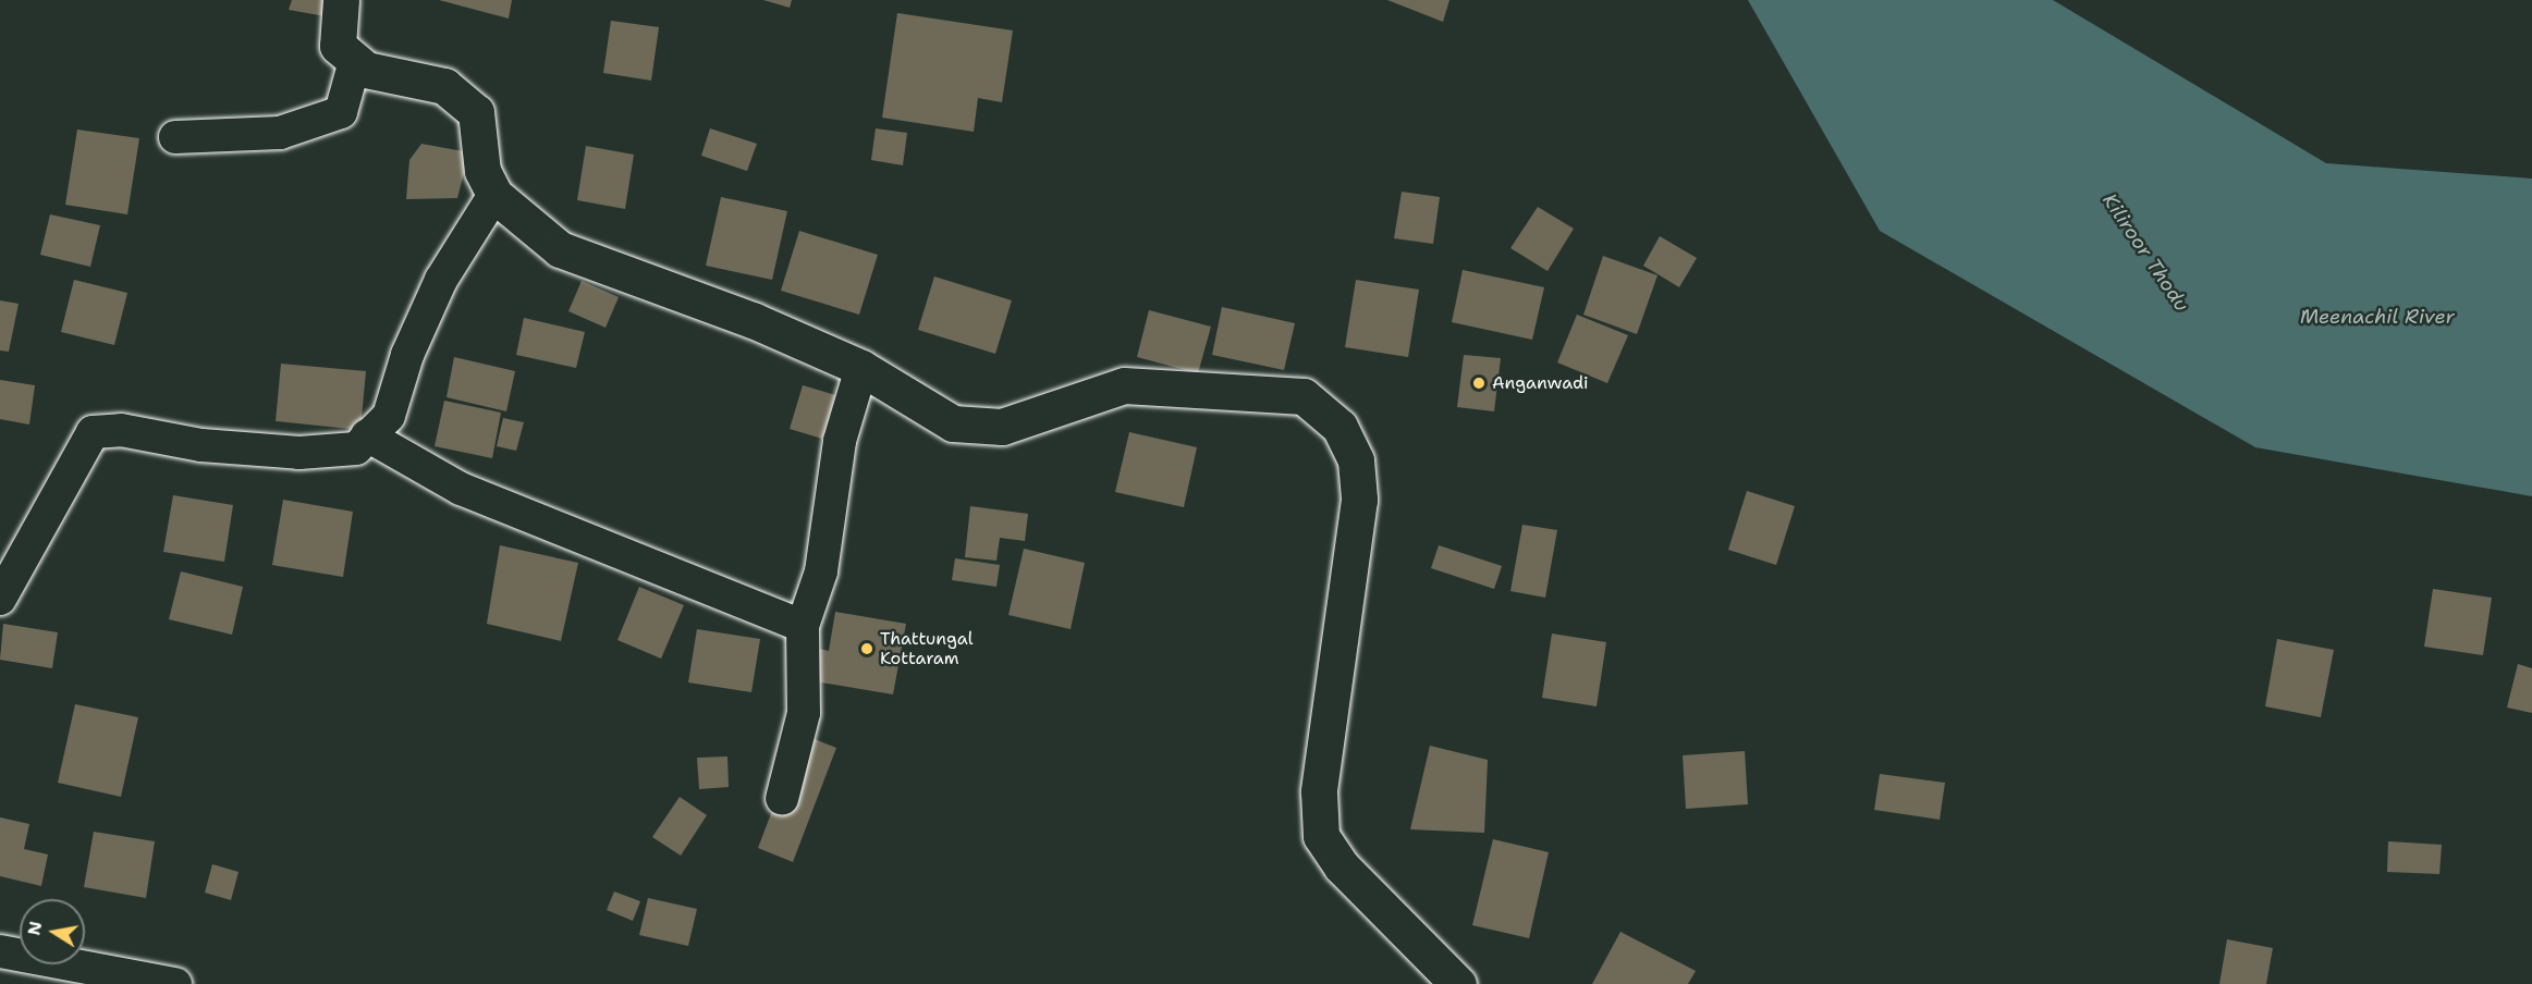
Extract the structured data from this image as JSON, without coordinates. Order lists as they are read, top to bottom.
{
  "water": ["Kiliroor Thodu", "Meenachil River"],
  "places": ["Anganwadi", "Thattungal Kottaram"],
  "north": "left"
}
